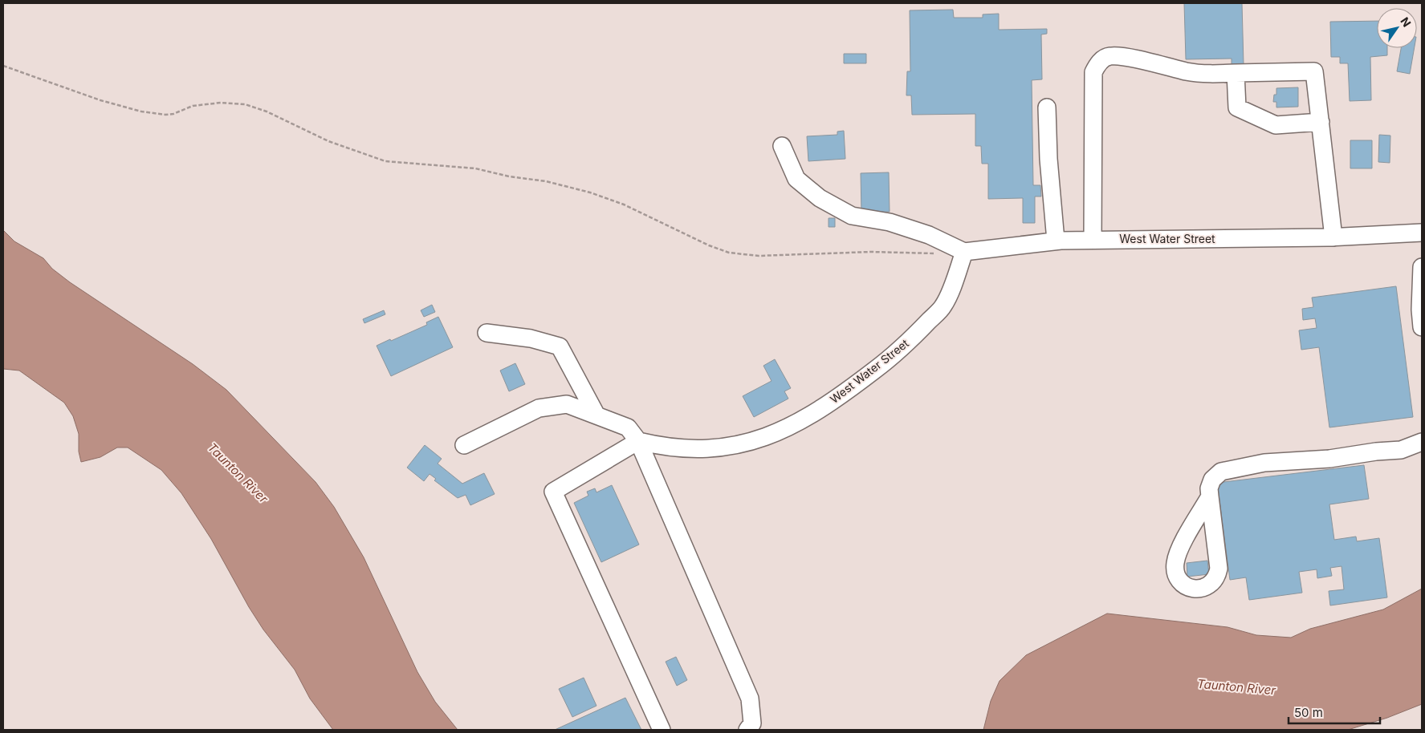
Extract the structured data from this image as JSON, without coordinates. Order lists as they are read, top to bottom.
{
  "streets": {
    "street": ["West Water Street"]
  },
  "water": ["Taunton River"],
  "scale_bar": "50 m",
  "north": "top right"
}
